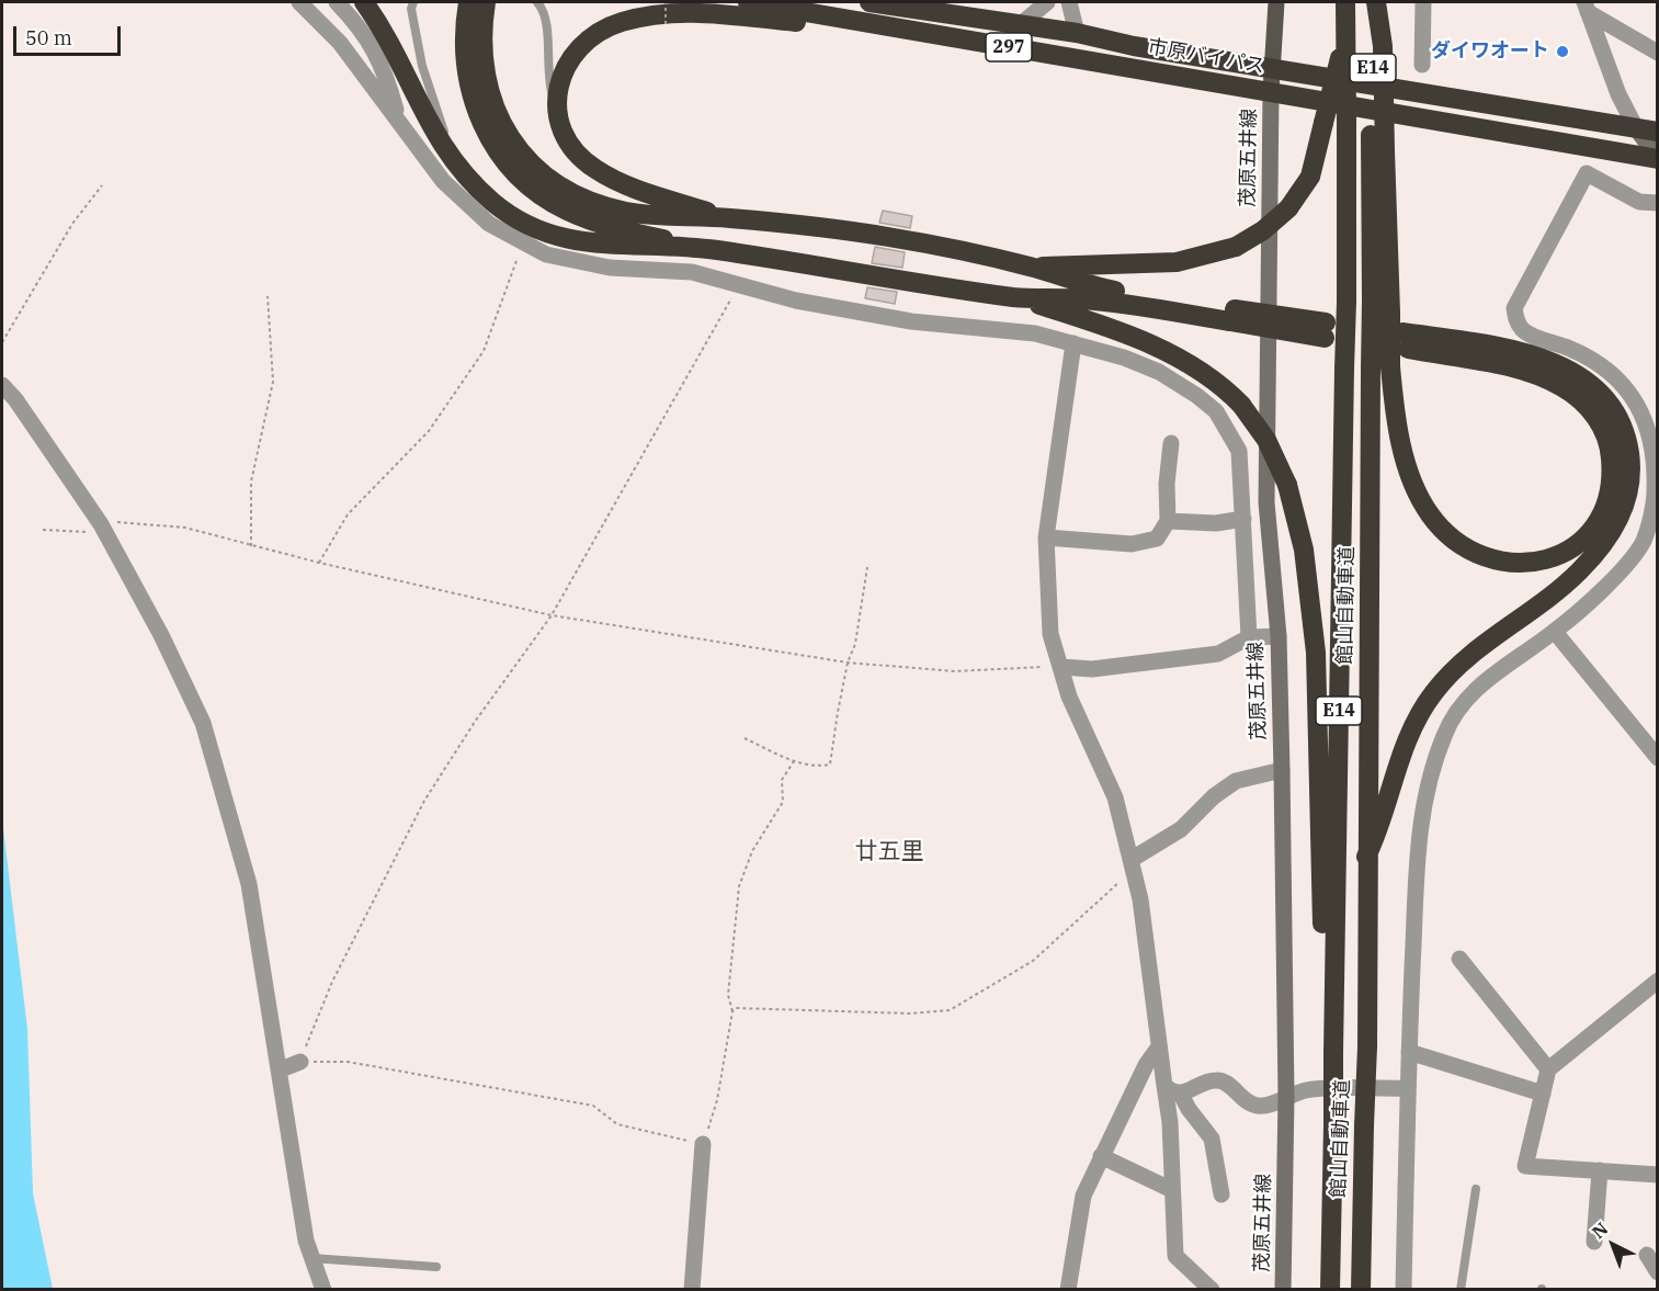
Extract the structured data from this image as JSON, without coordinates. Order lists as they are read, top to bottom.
{
  "streets": {
    "highway": [
      "297",
      "市原バイパス",
      "E14",
      "館山自動車道"
    ],
    "main road": ["茂原五井線"]
  },
  "crossings": [
    ["市原バイパス", "茂原五井線"]
  ],
  "districts": ["廿五里"],
  "places": ["ダイワオート"],
  "scale_bar": "50 m",
  "north": "top left"
}
